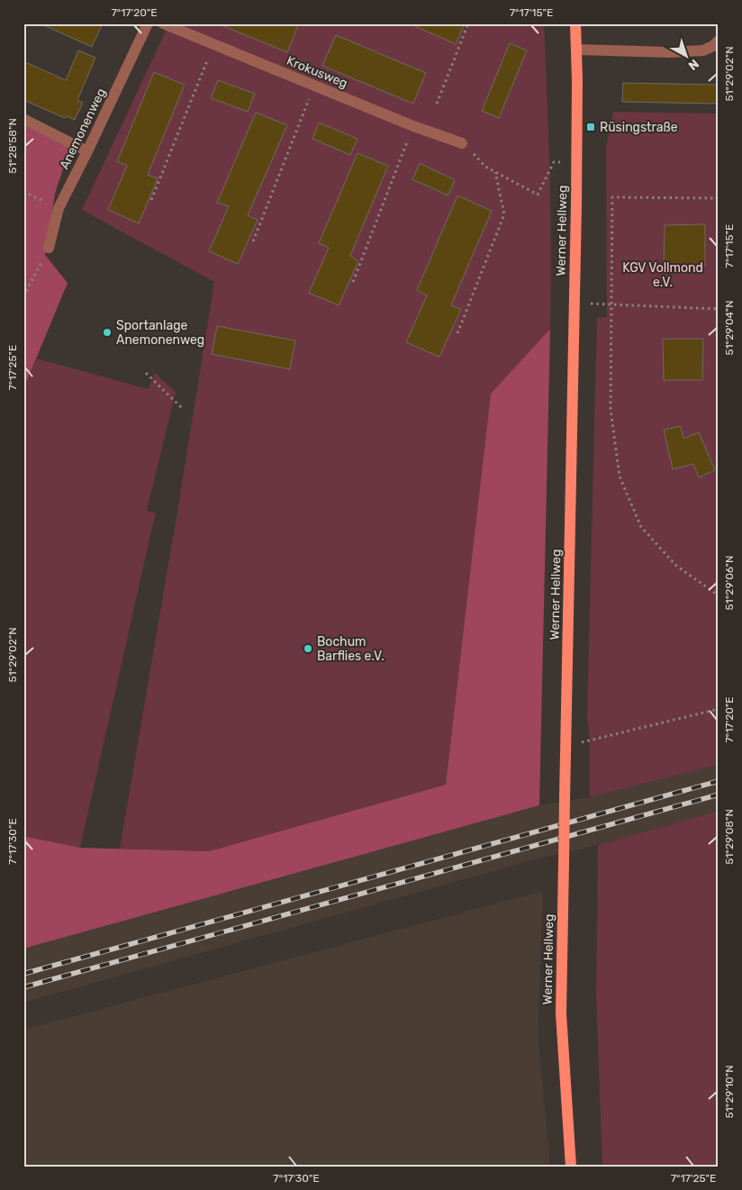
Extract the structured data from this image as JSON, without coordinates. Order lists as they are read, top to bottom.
{
  "streets": {
    "main road": ["Werner Hellweg"],
    "street": ["Krokusweg", "Anemonenweg"]
  },
  "parks": ["KGV Vollmond e.V."],
  "places": {
    "transit": ["Rüsingstraße"],
    "other": ["Sportanlage Anemonenweg", "Bochum Barflies e.V."]
  },
  "north": "bottom right",
  "coordinates": [
    "7°17'20\"E",
    "7°17'15\"E",
    "51°29'02\"N",
    "51°28'58\"N",
    "51°29'04\"N",
    "7°17'25\"E",
    "51°29'06\"N",
    "51°29'08\"N",
    "7°17'30\"E",
    "51°29'10\"N"
  ]
}
